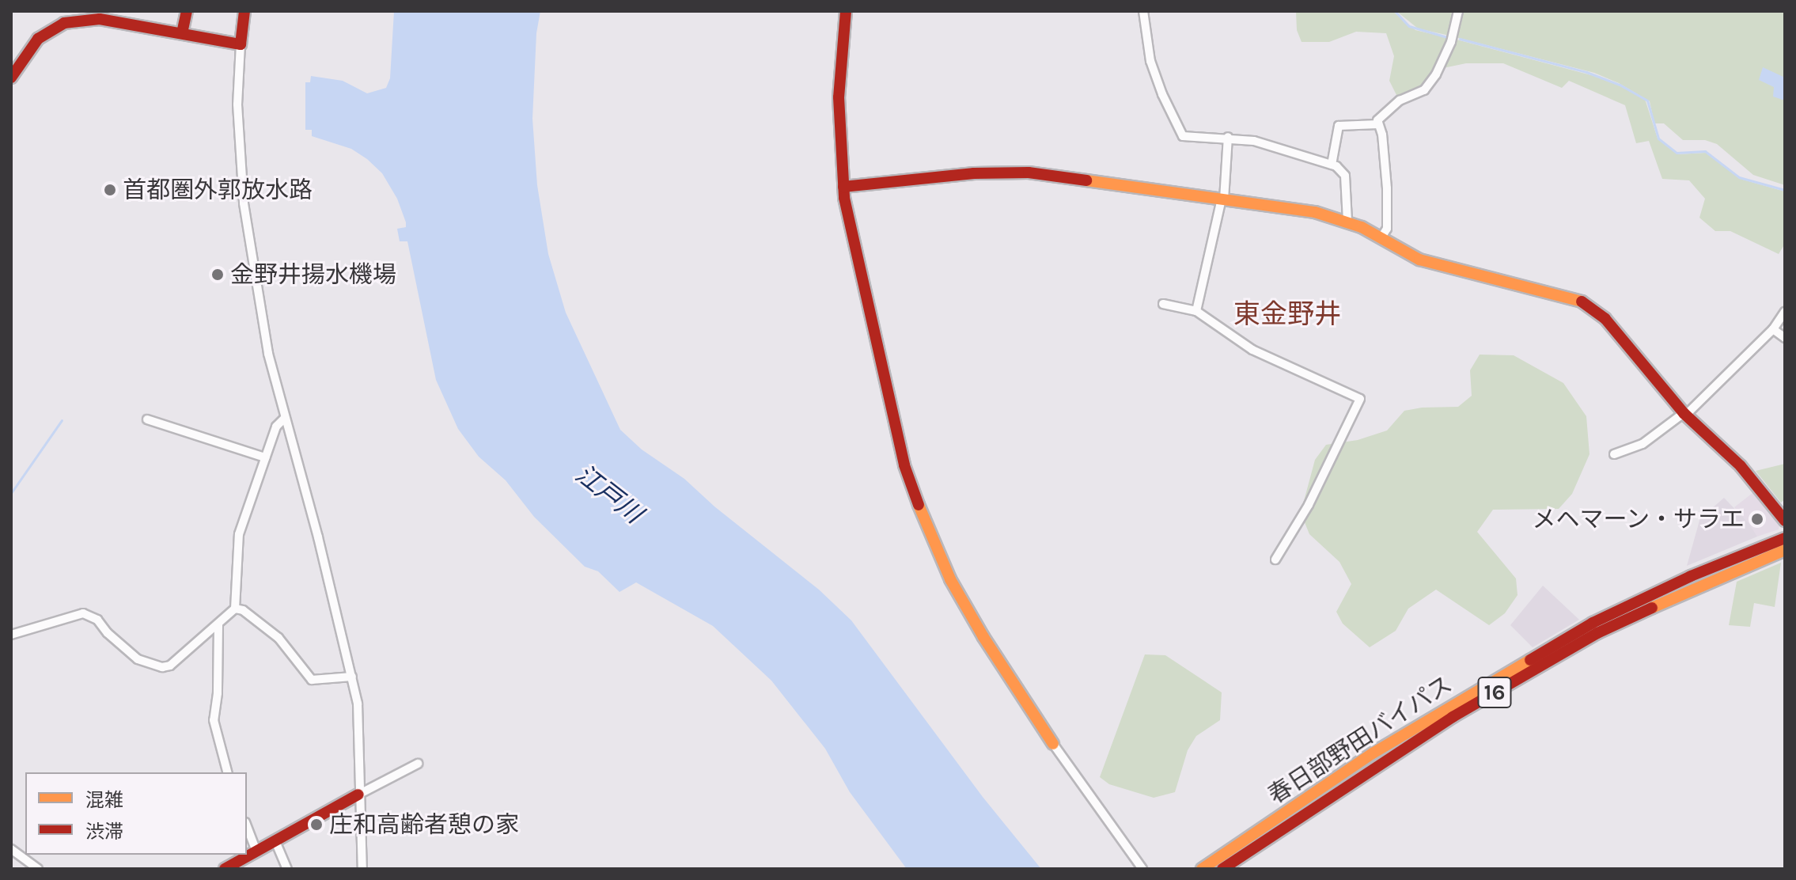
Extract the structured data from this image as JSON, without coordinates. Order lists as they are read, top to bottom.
{
  "streets": {
    "main road": ["16", "春日部野田バイパス"]
  },
  "districts": ["東金野井"],
  "water": ["江戸川"],
  "places": [
    "首都圏外郭放水路",
    "金野井揚水機場",
    "メヘマーン・サラエ",
    "庄和高齢者憩の家"
  ],
  "legend": ["混雑", "渋滞"]
}
